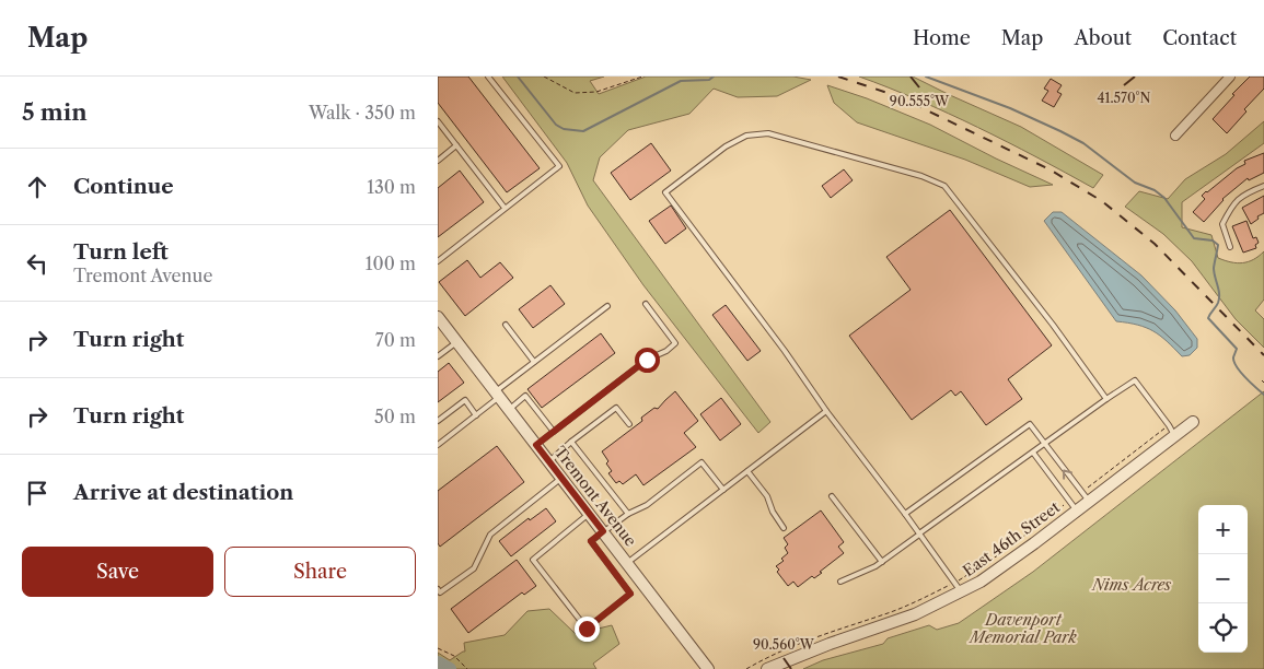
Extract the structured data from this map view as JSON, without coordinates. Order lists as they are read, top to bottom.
{
  "streets": {
    "street": ["Tremont Avenue", "East 46th Street"]
  },
  "parks": ["Nims Acres", "Davenport Memorial Park"],
  "page": {
    "header": "Map",
    "nav": [
      "Home",
      "Map",
      "About",
      "Contact"
    ],
    "heading": ["5 min", "Walk · 350 m"],
    "list": [
      ["Continue", "130 m"],
      ["Turn left", "Tremont Avenue", "100 m"],
      ["Turn right", "70 m"],
      ["Turn right", "50 m"],
      "Arrive at destination"
    ],
    "map_buttons": ["+", "−"],
    "buttons": ["Save", "Share"]
  },
  "coordinates": ["41.570°N", "90.555°W", "90.560°W"]
}
